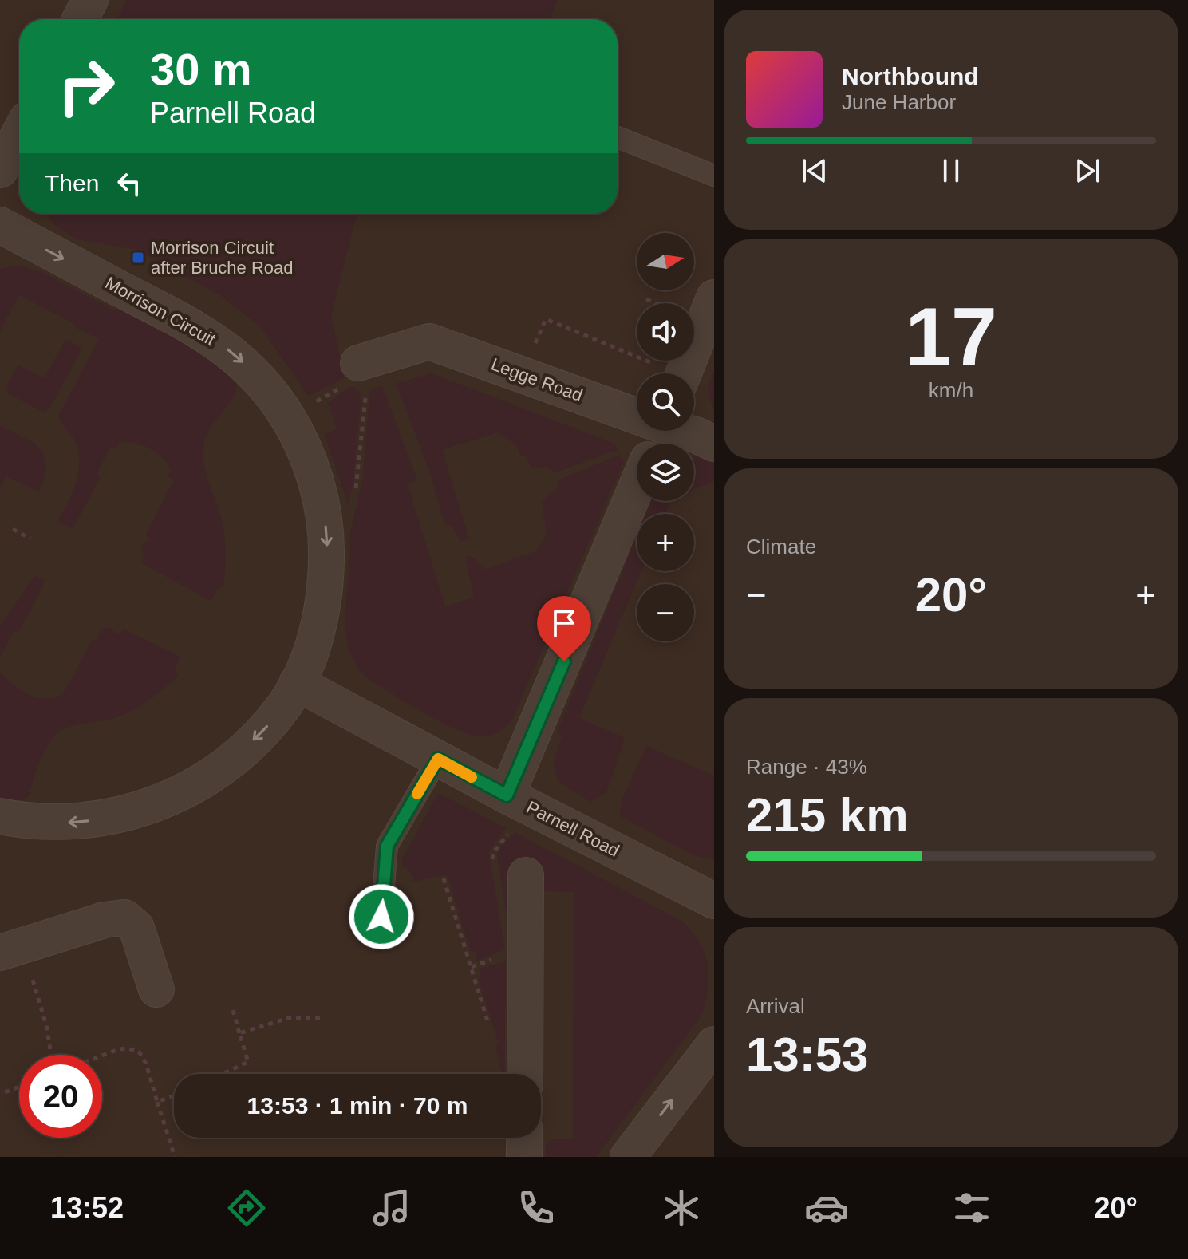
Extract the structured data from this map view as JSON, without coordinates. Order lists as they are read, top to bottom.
{
  "streets": {
    "street": ["Morrison Circuit", "Legge Road", "Parnell Road"]
  },
  "crossings": [
    ["Morrison Circuit", "Parnell Road"]
  ],
  "places": {
    "transit": ["Morrison Circuit after Bruche Road"]
  },
  "north": "right",
  "page": {
    "turn": ["30 m", "Parnell Road"],
    "song": ["Northbound", "June Harbor"],
    "then": "Then",
    "map_buttons": ["+", "−"],
    "tile": [
      ["17", "km/h"],
      "Climate",
      ["Range · 43%", "215 km"],
      ["Arrival", "13:53"]
    ],
    "heat": ["−", "20°", "+"],
    "limit": "20",
    "trip": "13:53 · 1 min · 70 m",
    "tabs": ["13:52", "20°"]
  }
}
